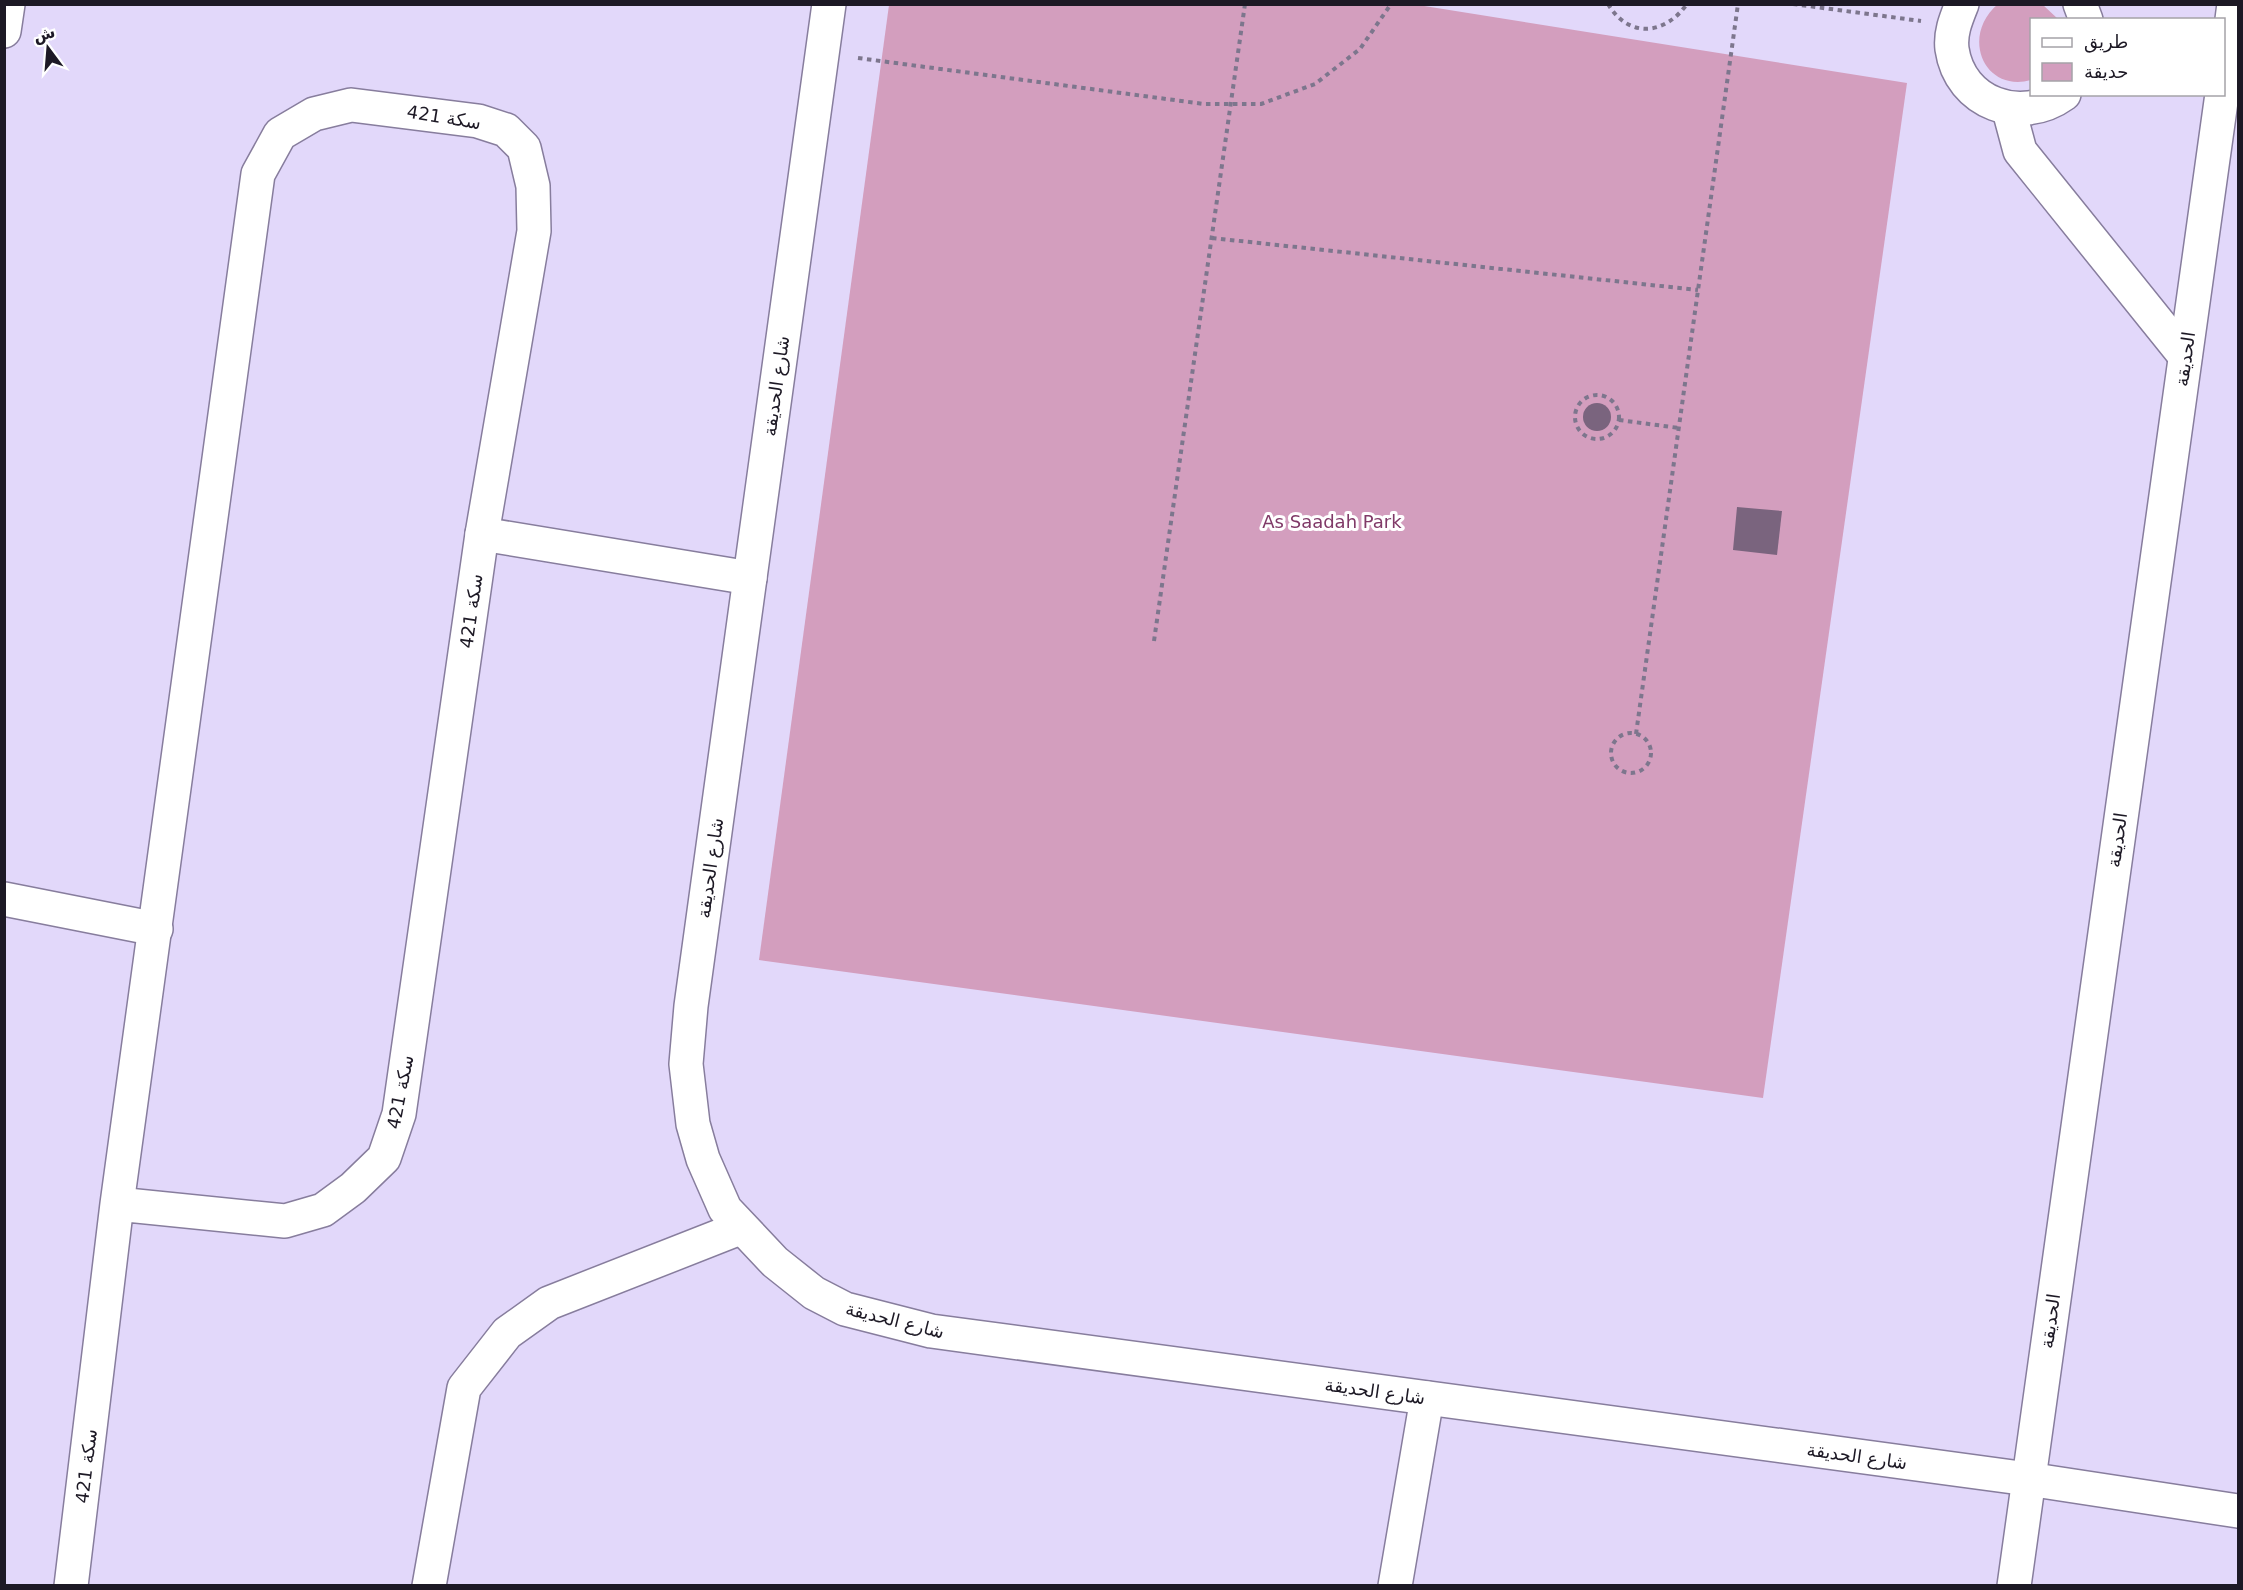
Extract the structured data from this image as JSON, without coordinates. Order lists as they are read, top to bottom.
{
  "streets": {
    "street": ["سكة 421", "الحديقة", "شارع الحديقة"]
  },
  "crossings": [
    ["الحديقة", "شارع الحديقة"]
  ],
  "parks": ["As Saadah Park"],
  "legend": ["طريق", "حديقة"],
  "north": "top"
}
